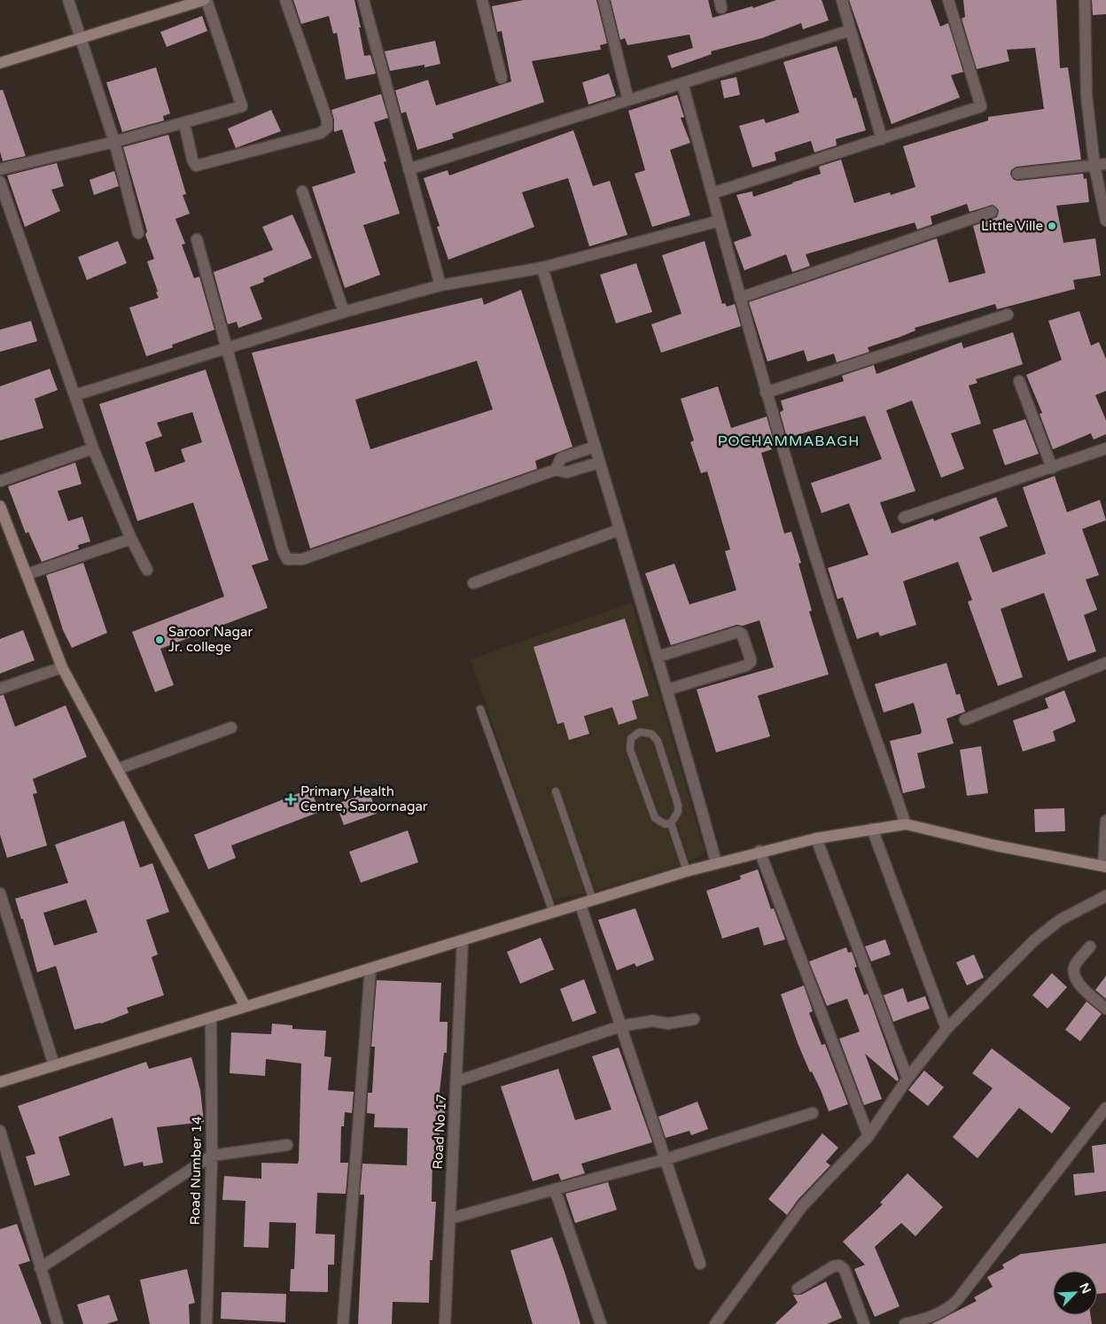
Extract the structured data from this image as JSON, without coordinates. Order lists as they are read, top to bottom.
{
  "streets": {
    "street": ["Road No 17", "Road Number 14"]
  },
  "districts": ["POCHAMMABAGH"],
  "places": {
    "other": ["Little Ville", "Saroor Nagar Jr. college"],
    "health": ["Primary Health Centre, Saroornagar"]
  },
  "north": "top right"
}
